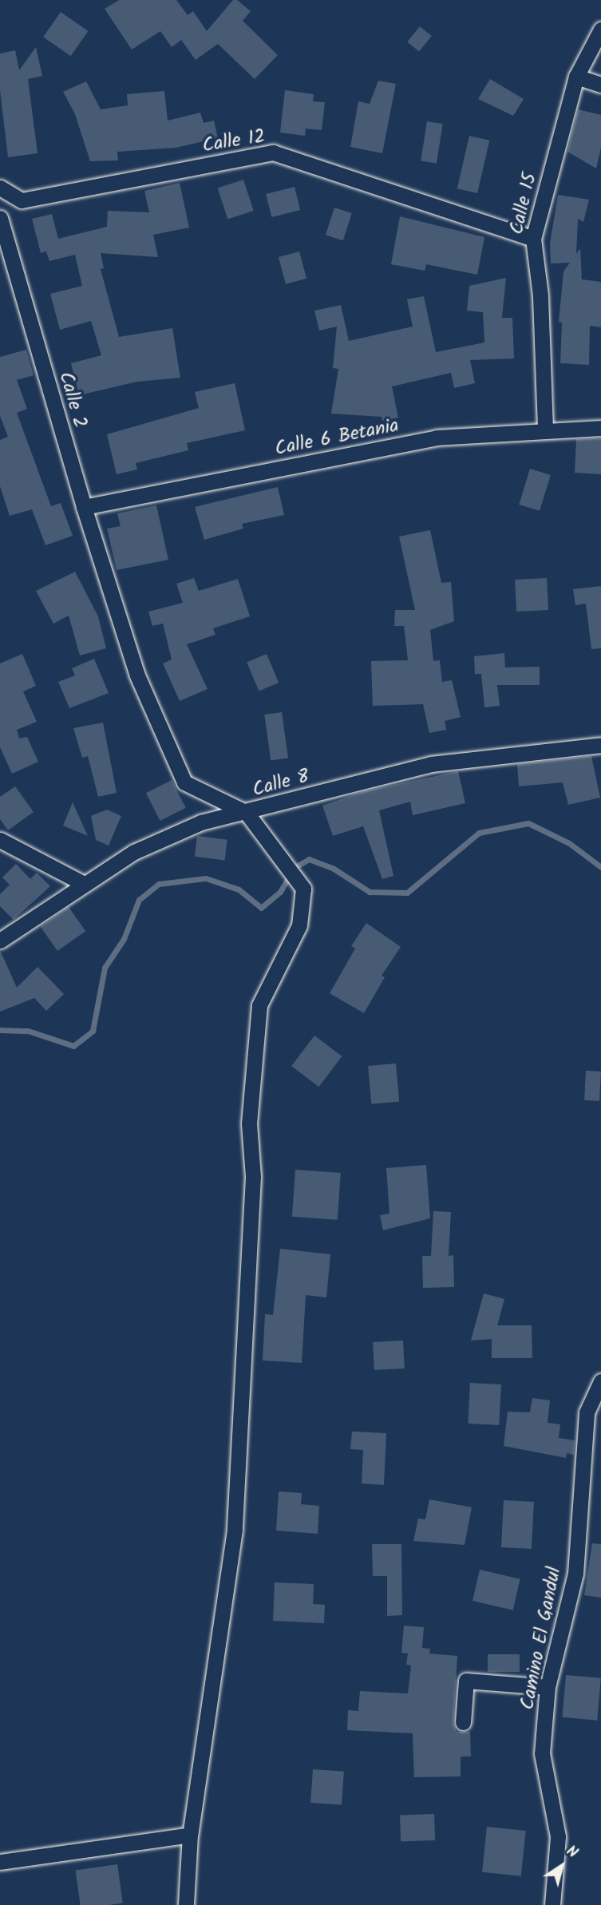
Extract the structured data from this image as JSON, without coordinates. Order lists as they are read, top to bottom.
{
  "streets": {
    "street": [
      "Calle 12",
      "Calle 15",
      "Calle 2",
      "Calle 6 Betania",
      "Calle 8",
      "Camino El Gandul"
    ]
  },
  "crossings": [
    ["Calle 12", "Calle 15"],
    ["Calle 15", "Calle 6 Betania"],
    ["Calle 2", "Calle 6 Betania"],
    ["Calle 2", "Calle 8"]
  ],
  "north": "top right"
}
